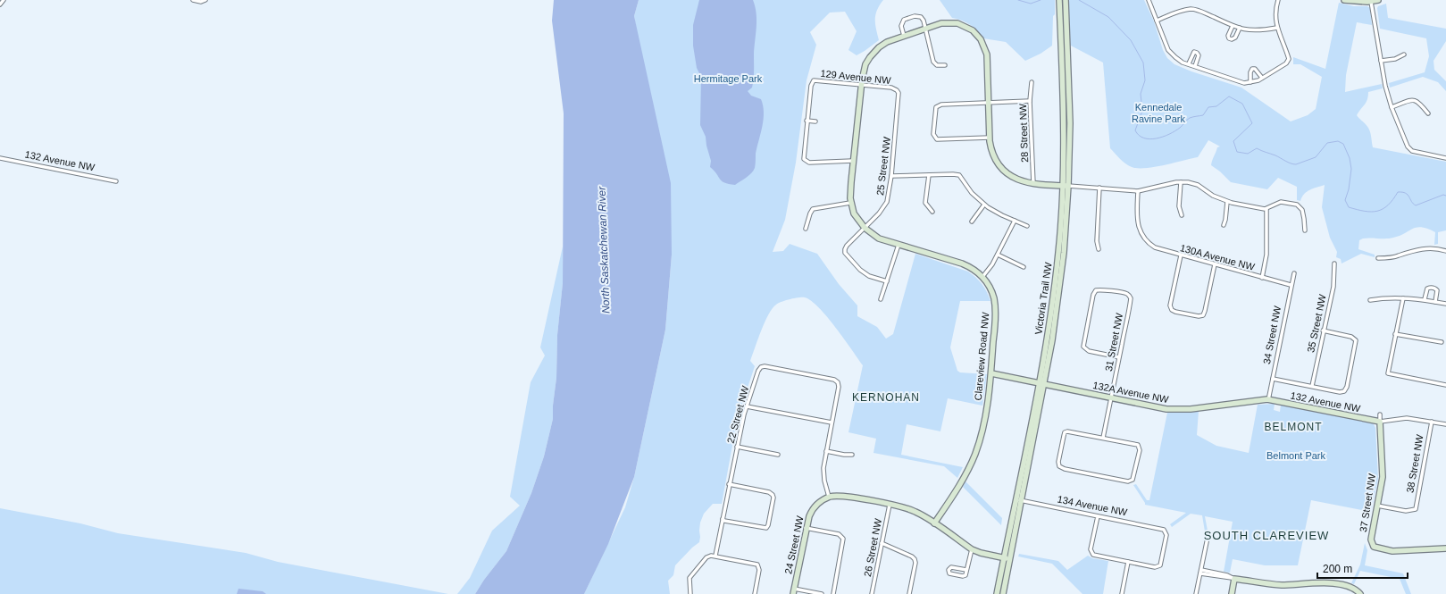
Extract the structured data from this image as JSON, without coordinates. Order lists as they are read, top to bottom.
{
  "streets": {
    "street": [
      "129 Avenue NW",
      "28 Street NW",
      "132 Avenue NW",
      "25 Street NW",
      "130A Avenue NW",
      "Victoria Trail NW",
      "35 Street NW",
      "34 Street NW",
      "31 Street NW",
      "Clareview Road NW",
      "132A Avenue NW",
      "22 Street NW",
      "38 Street NW",
      "37 Street NW",
      "134 Avenue NW",
      "24 Street NW",
      "26 Street NW"
    ]
  },
  "crossings": [
    ["129 Avenue NW", "25 Street NW"],
    ["129 Avenue NW", "Clareview Road NW"],
    ["28 Street NW", "Clareview Road NW"],
    ["132 Avenue NW", "35 Street NW"],
    ["132 Avenue NW", "34 Street NW"],
    ["132 Avenue NW", "132A Avenue NW"],
    ["132 Avenue NW", "38 Street NW"],
    ["132 Avenue NW", "37 Street NW"],
    ["25 Street NW", "Clareview Road NW"],
    ["130A Avenue NW", "34 Street NW"],
    ["Victoria Trail NW", "Clareview Road NW"],
    ["Victoria Trail NW", "132A Avenue NW"],
    ["Victoria Trail NW", "134 Avenue NW"],
    ["34 Street NW", "132A Avenue NW"],
    ["31 Street NW", "132A Avenue NW"],
    ["Clareview Road NW", "132A Avenue NW"],
    ["38 Street NW", "37 Street NW"]
  ],
  "districts": ["KERNOHAN", "BELMONT", "SOUTH CLAREVIEW"],
  "water": ["North Saskatchewan River"],
  "parks": ["Hermitage Park", "Kennedale Ravine Park", "Belmont Park"],
  "scale_bar": "200 m"
}
